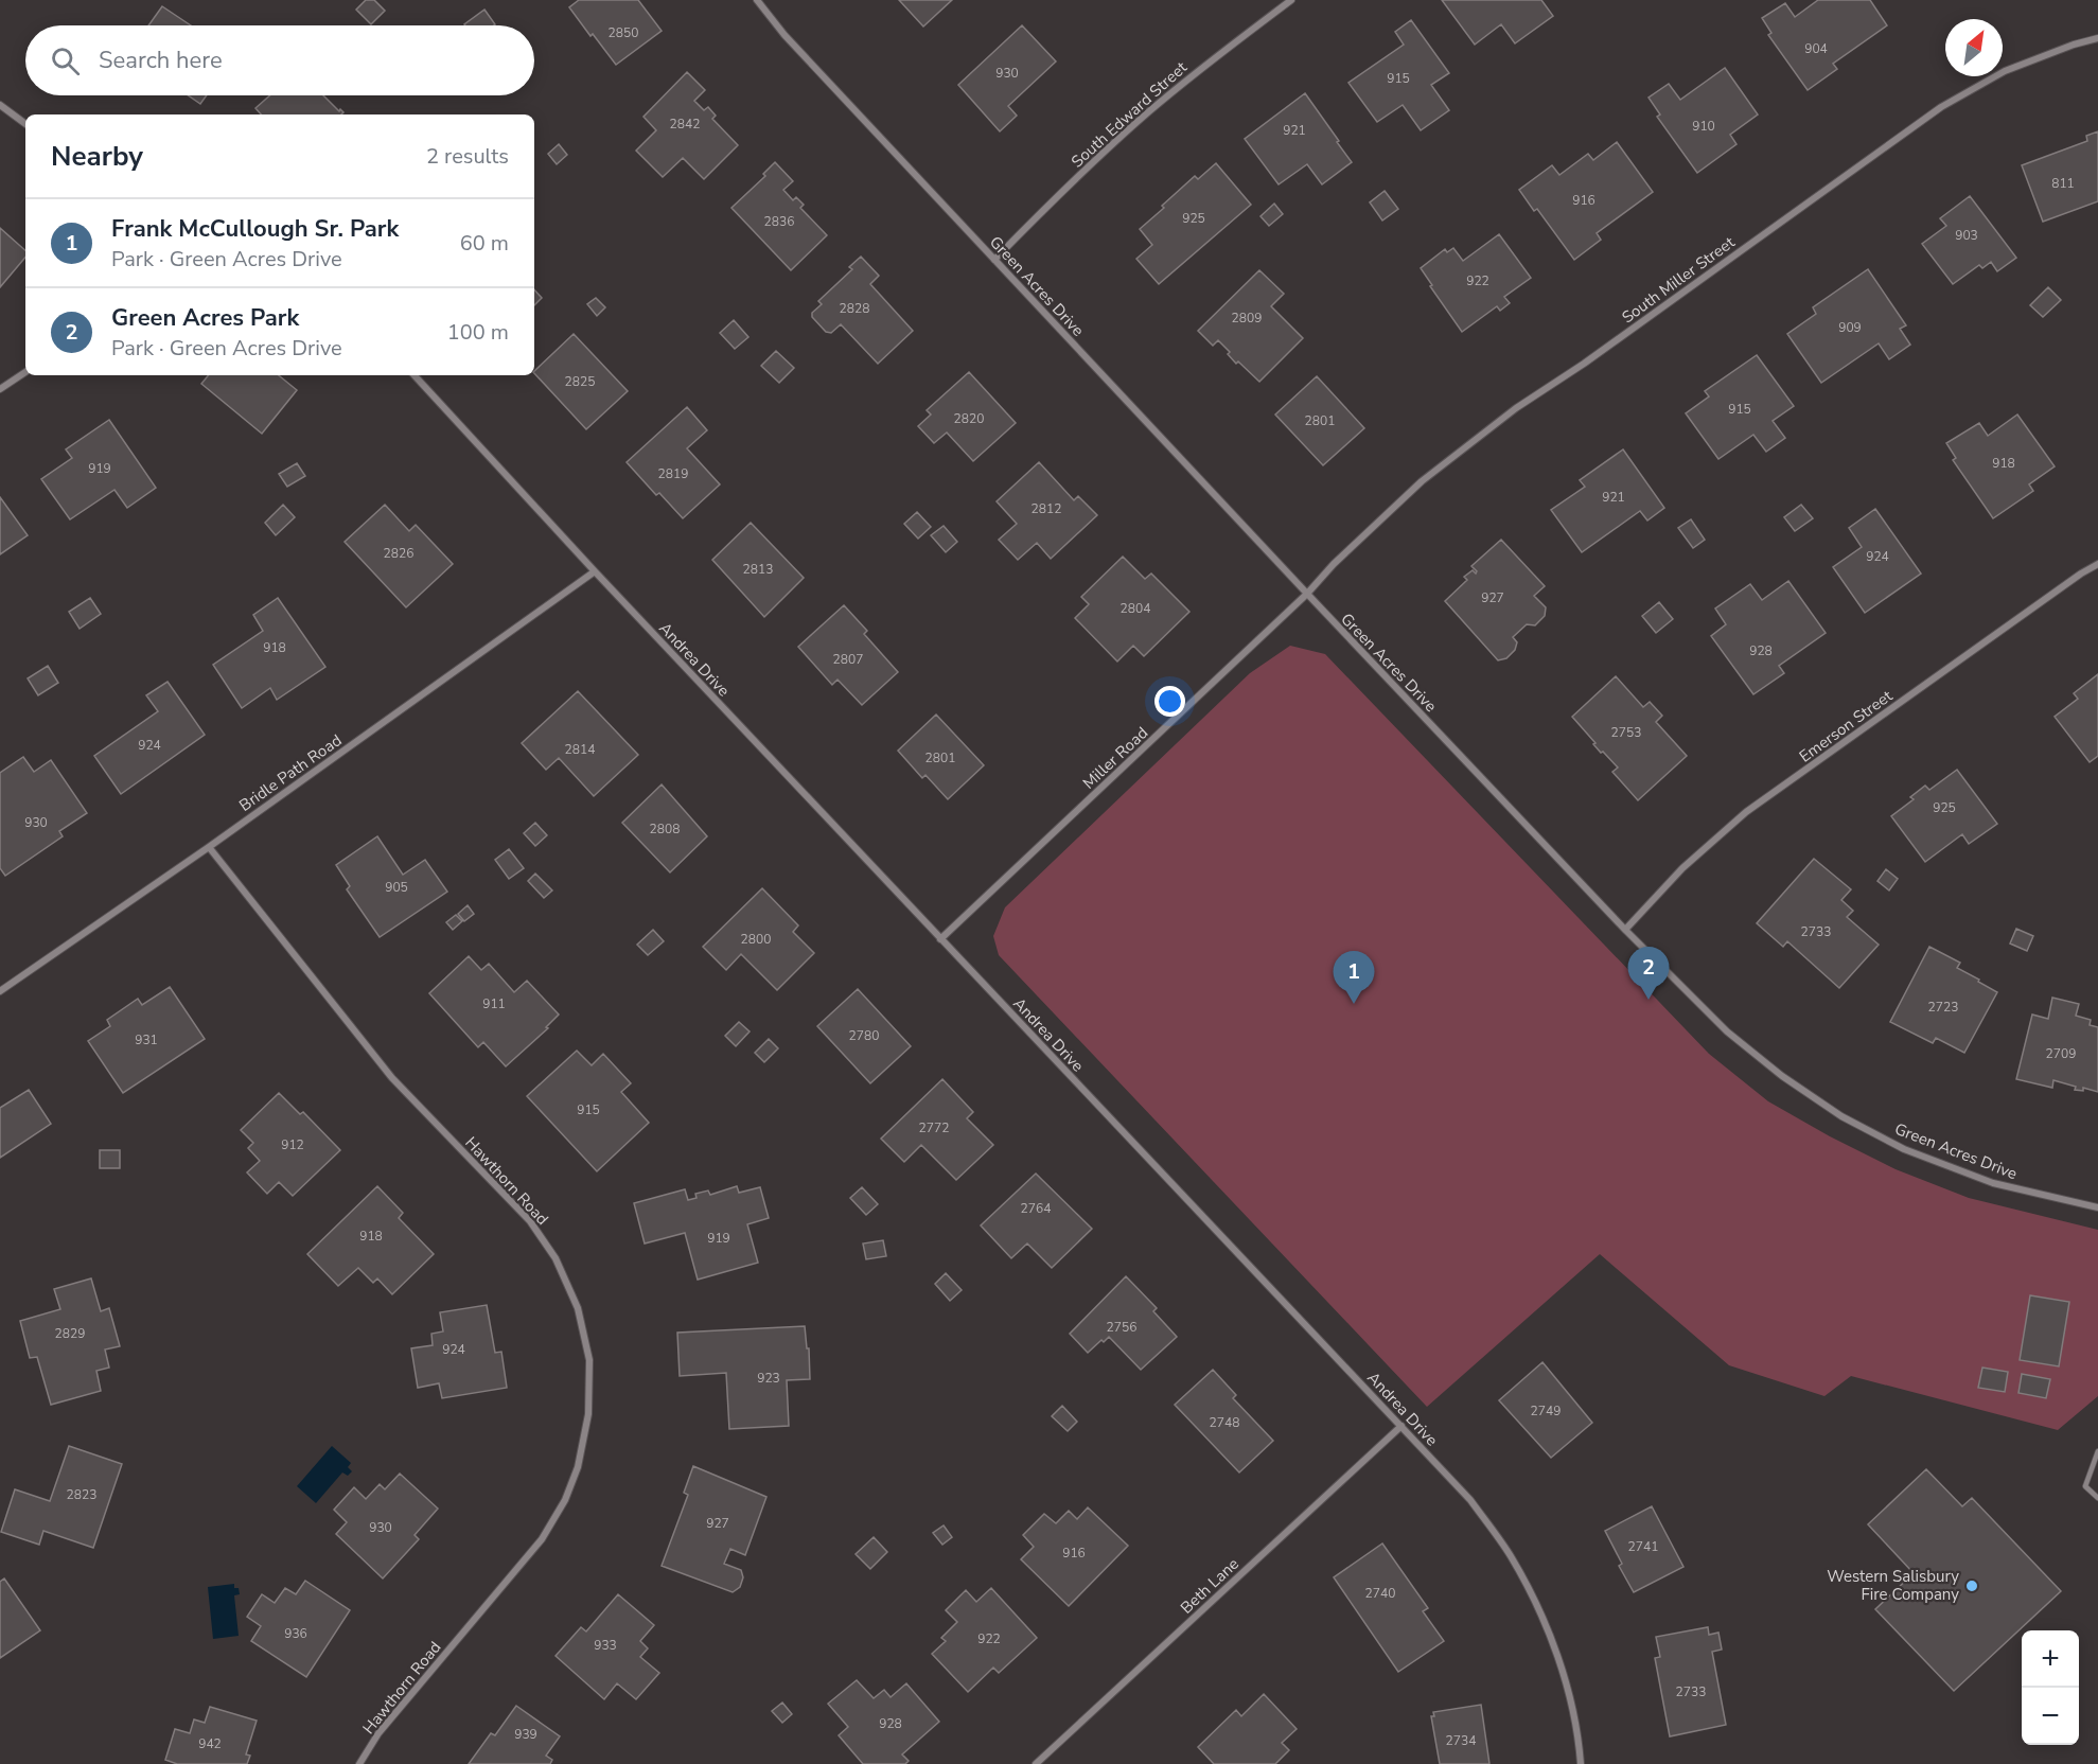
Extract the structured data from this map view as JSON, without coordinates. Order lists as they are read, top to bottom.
{
  "streets": {
    "street": [
      "South Edward Street",
      "South Miller Street",
      "Green Acres Drive",
      "Andrea Drive",
      "Emerson Street",
      "Miller Road",
      "Bridle Path Road",
      "Hawthorn Road",
      "Beth Lane"
    ]
  },
  "crossings": [
    ["South Edward Street", "Green Acres Drive"],
    ["South Miller Street", "Green Acres Drive"],
    ["South Miller Street", "Miller Road"],
    ["Green Acres Drive", "Emerson Street"],
    ["Green Acres Drive", "Miller Road"],
    ["Andrea Drive", "Miller Road"],
    ["Andrea Drive", "Bridle Path Road"],
    ["Andrea Drive", "Beth Lane"],
    ["Bridle Path Road", "Hawthorn Road"]
  ],
  "places": ["Western Salisbury Fire Company"],
  "house_numbers": [
    "2850",
    "904",
    "930",
    "915",
    "2842",
    "910",
    "921",
    "811",
    "916",
    "925",
    "2836",
    "903",
    "922",
    "2828",
    "2809",
    "909",
    "2825",
    "915",
    "2820",
    "2801",
    "918",
    "919",
    "2819",
    "921",
    "2812",
    "2826",
    "924",
    "2813",
    "927",
    "2804",
    "918",
    "928",
    "2807",
    "2753",
    "924",
    "2814",
    "2801",
    "925",
    "930",
    "2808",
    "905",
    "2733",
    "2800",
    "911",
    "2723",
    "2780",
    "931",
    "2709",
    "915",
    "2772",
    "912",
    "2764",
    "918",
    "919",
    "2756",
    "2829",
    "924",
    "923",
    "2749",
    "2748",
    "2823",
    "927",
    "930",
    "2741",
    "916",
    "2740",
    "936",
    "922",
    "933",
    "2733",
    "928",
    "939",
    "2734",
    "942"
  ],
  "north": "top right",
  "page": {
    "search": "Search here",
    "heading": ["Nearby", "2 results"],
    "list": [
      {
        "mark": "1",
        "name": "Frank McCullough Sr. Park",
        "note": "Park · Green Acres Drive",
        "value": "60 m"
      },
      {
        "mark": "2",
        "name": "Green Acres Park",
        "note": "Park · Green Acres Drive",
        "value": "100 m"
      }
    ],
    "pins": ["2", "1"],
    "map_buttons": ["+", "−"]
  }
}
